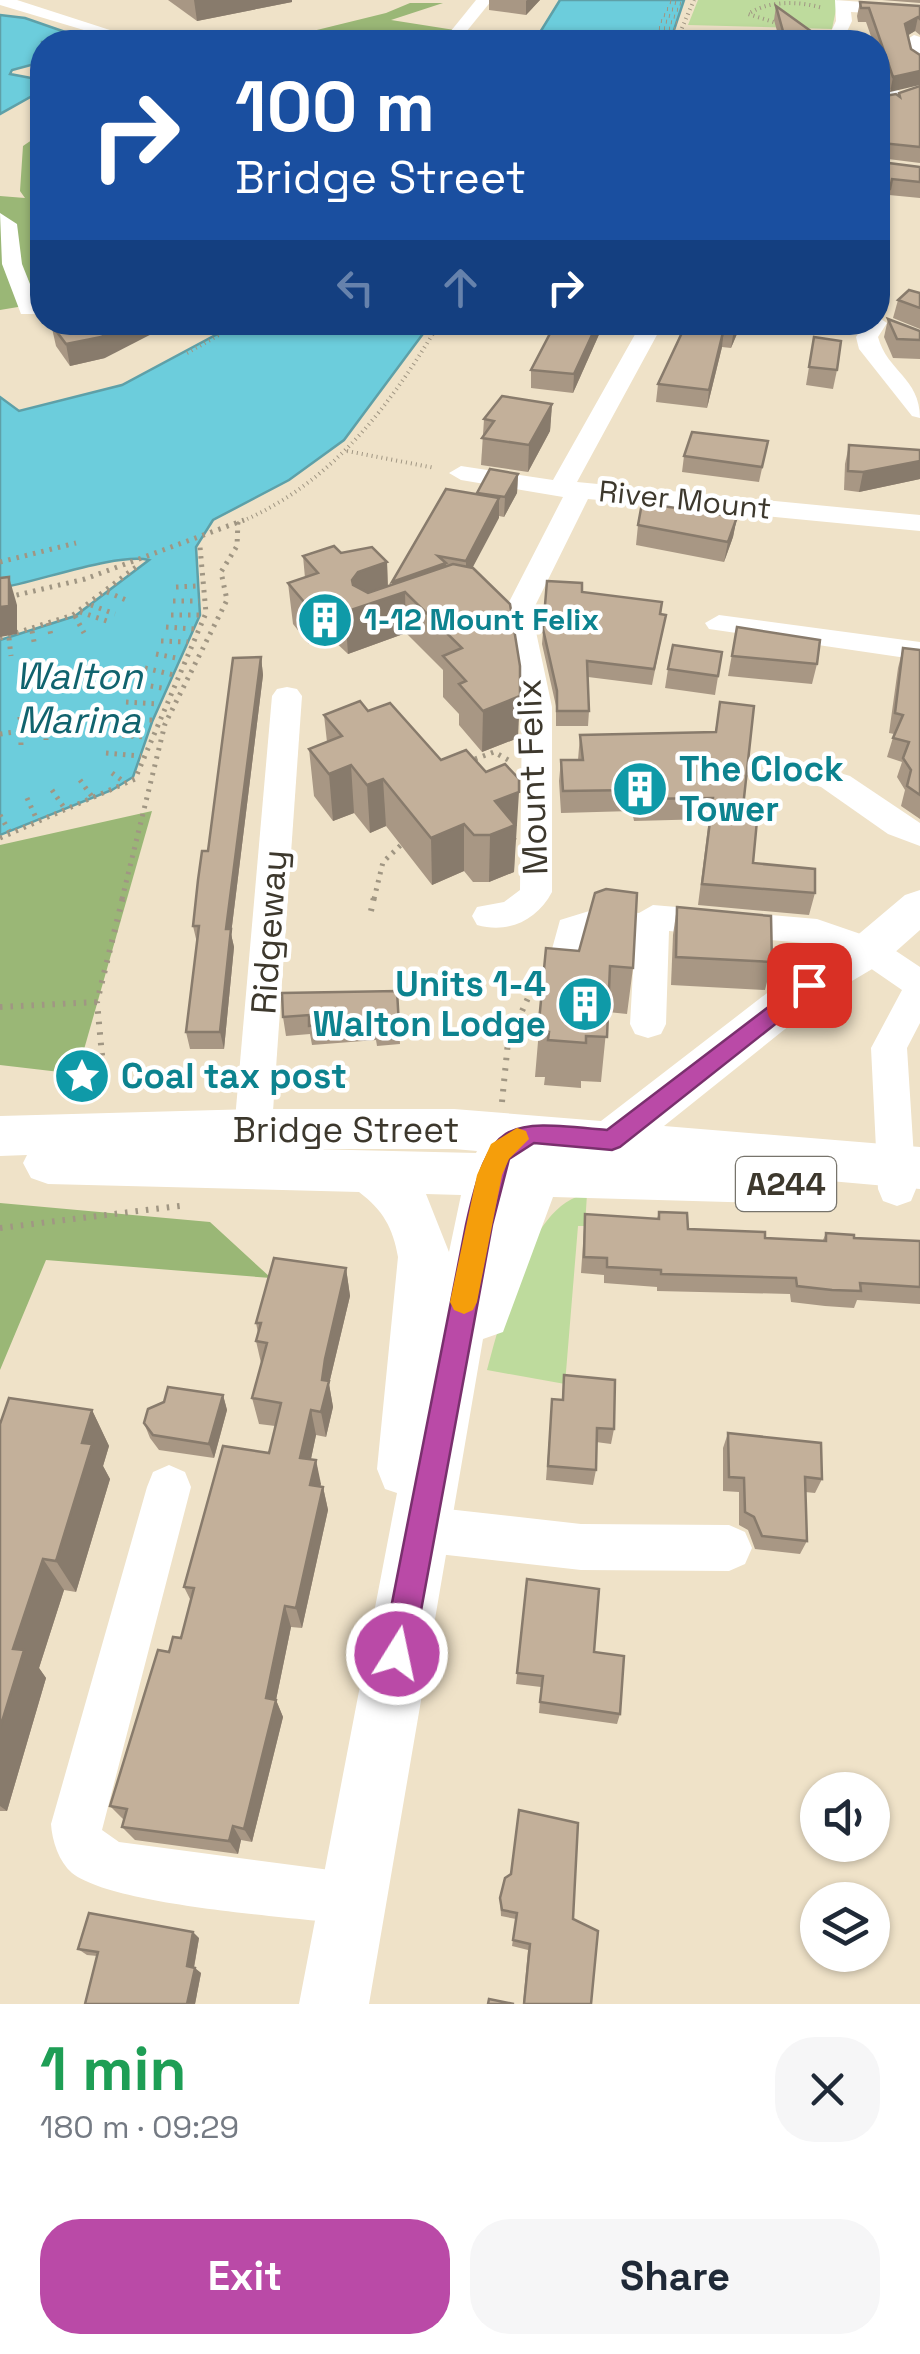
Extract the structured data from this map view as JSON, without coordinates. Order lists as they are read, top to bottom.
{
  "streets": {
    "main road": ["Bridge Street", "A244"],
    "street": ["River Mount", "Mount Felix", "Ridgeway"]
  },
  "crossings": [
    ["River Mount", "Mount Felix"],
    ["Ridgeway", "Bridge Street"],
    ["Bridge Street", "A244"]
  ],
  "water": ["Walton Marina"],
  "places": {
    "building": ["1-12 Mount Felix", "The Clock Tower", "Units 1-4 Walton Lodge"],
    "place": ["Coal tax post"]
  },
  "page": {
    "turn": ["100 m", "Bridge Street"],
    "heading": ["1 min", "180 m · 09:29"],
    "buttons": ["Exit", "Share"]
  }
}
